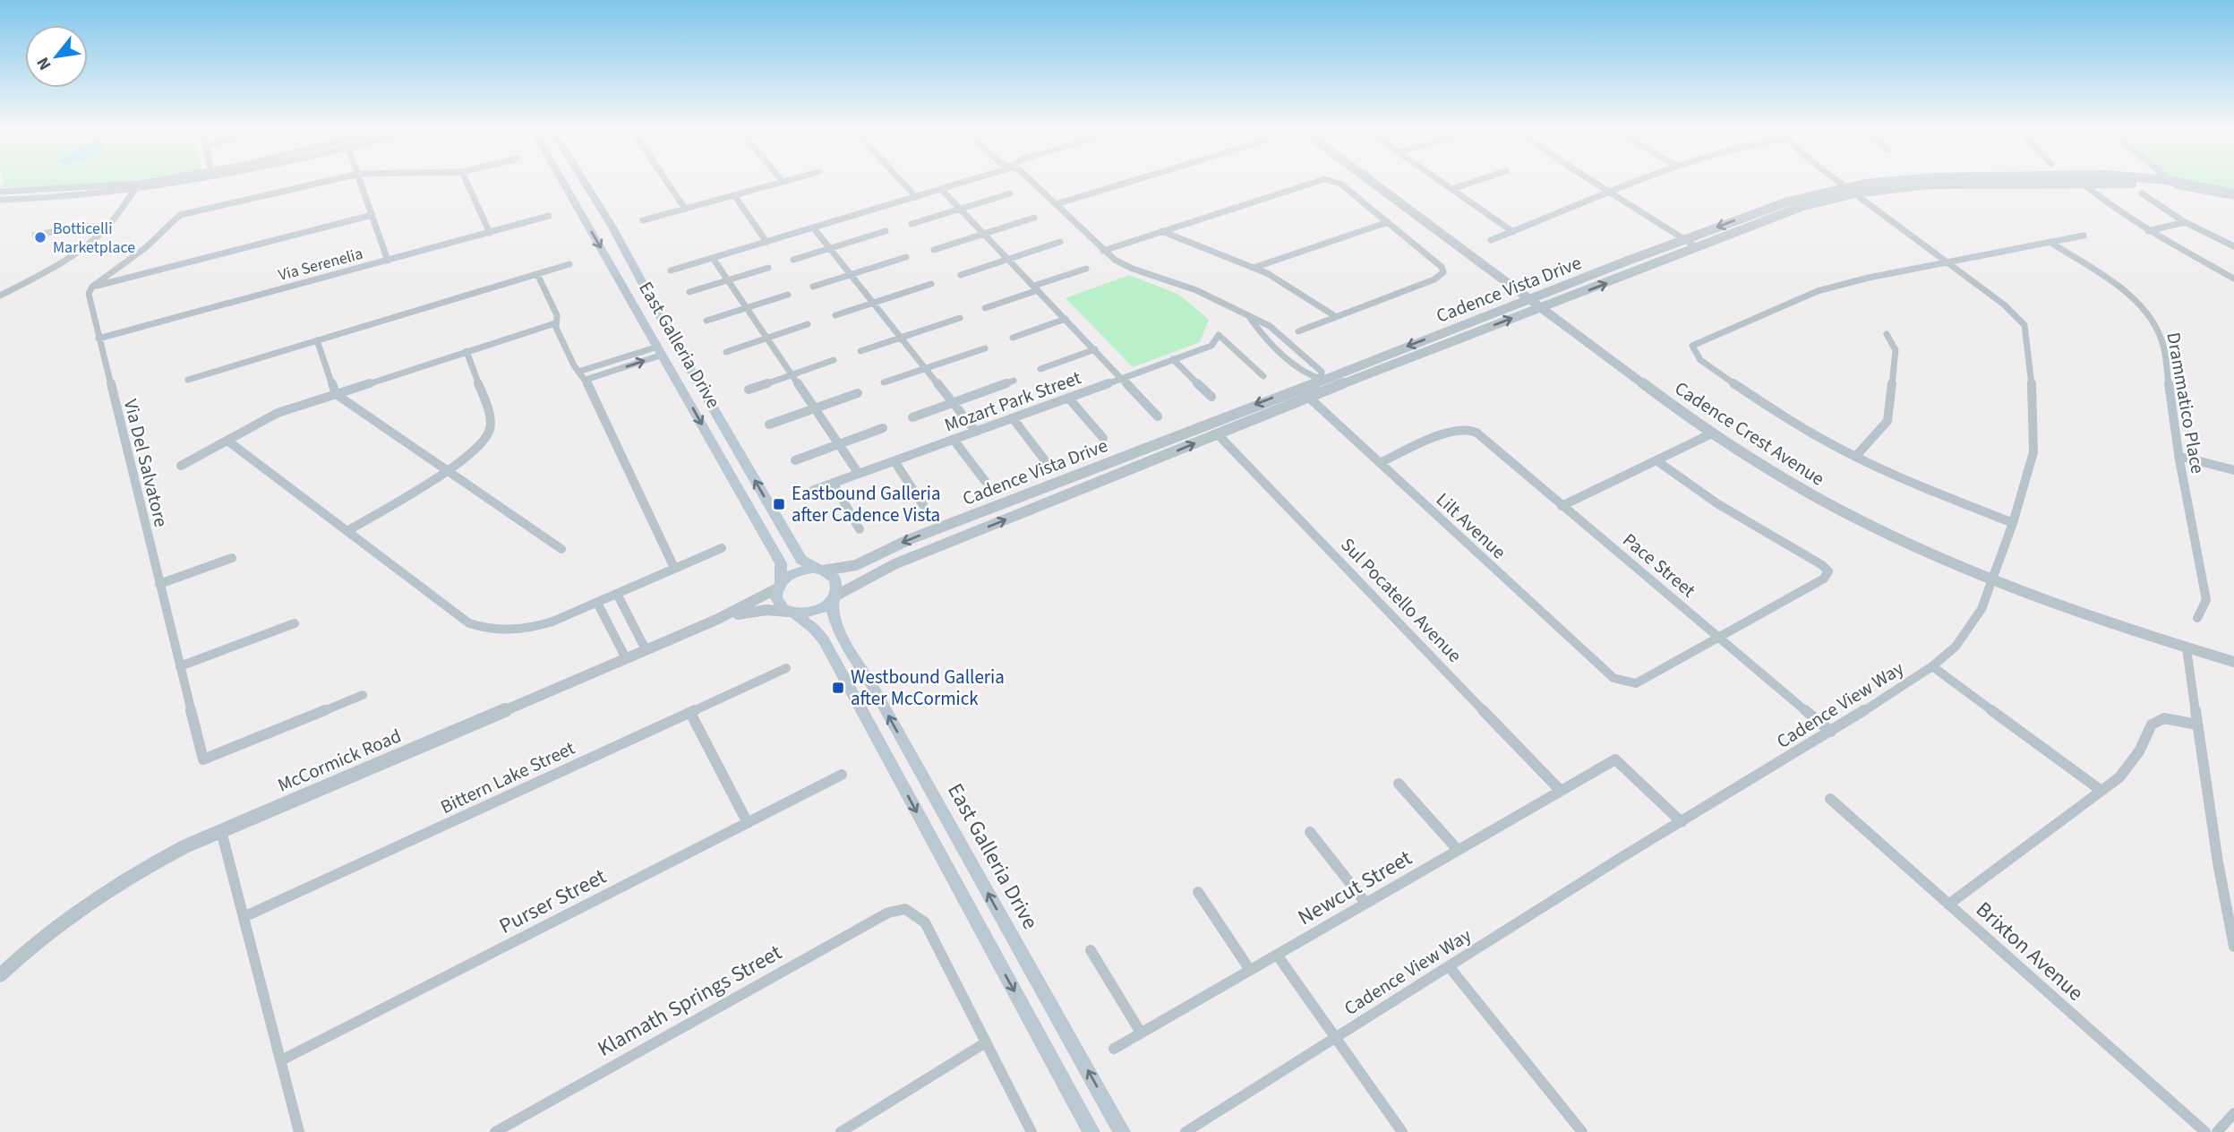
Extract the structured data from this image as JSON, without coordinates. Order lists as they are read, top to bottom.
{
  "streets": {
    "main road": ["Cadence Vista Drive", "East Galleria Drive"],
    "street": [
      "Via Serenelia",
      "Mozart Park Street",
      "Drammatico Place",
      "Cadence Crest Avenue",
      "Via Del Salvatore",
      "Lilt Avenue",
      "Pace Street",
      "Sul Pocatello Avenue",
      "Cadence View Way",
      "McCormick Road",
      "Bittern Lake Street",
      "Newcut Street",
      "Purser Street",
      "Brixton Avenue",
      "Klamath Springs Street"
    ]
  },
  "crossings": [
    ["Via Serenelia", "Via Del Salvatore"],
    ["Cadence Vista Drive", "East Galleria Drive"],
    ["Cadence Vista Drive", "Cadence Crest Avenue"],
    ["Cadence Vista Drive", "Lilt Avenue"],
    ["Cadence Vista Drive", "Sul Pocatello Avenue"],
    ["Cadence Vista Drive", "Cadence View Way"],
    ["Cadence Vista Drive", "McCormick Road"],
    ["East Galleria Drive", "McCormick Road"],
    ["Cadence Crest Avenue", "Cadence View Way"],
    ["Lilt Avenue", "Pace Street"],
    ["Pace Street", "Cadence View Way"],
    ["Sul Pocatello Avenue", "Newcut Street"],
    ["Cadence View Way", "Newcut Street"]
  ],
  "places": {
    "other": ["Botticelli Marketplace"],
    "transit": ["Eastbound Galleria after Cadence Vista", "Westbound Galleria after McCormick"]
  },
  "north": "bottom left"
}
